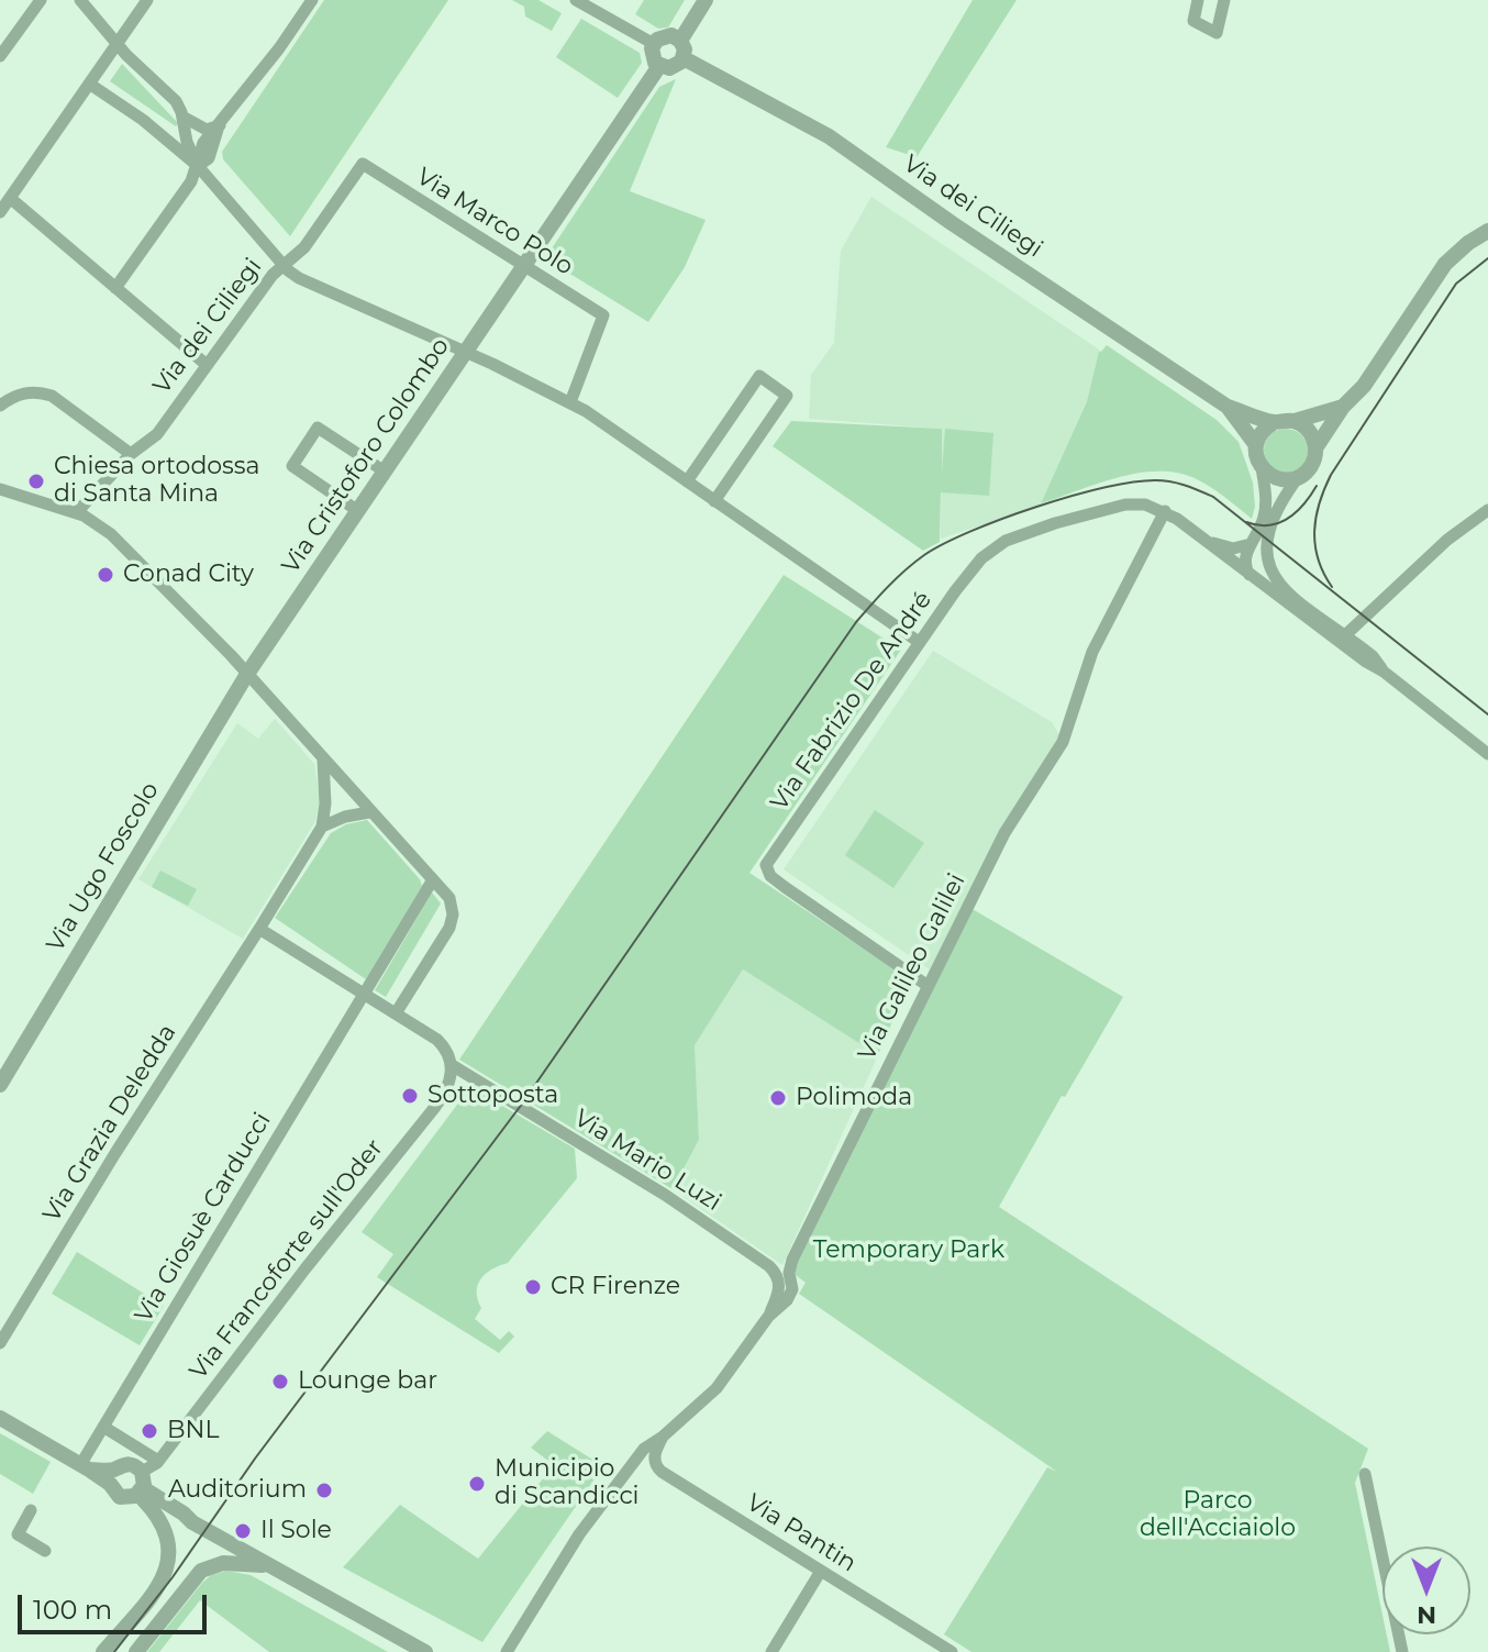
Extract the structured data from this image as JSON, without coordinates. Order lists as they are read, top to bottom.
{
  "streets": {
    "street": [
      "Via dei Ciliegi",
      "Via Marco Polo",
      "Via Cristoforo Colombo",
      "Via Fabrizio De André",
      "Via Ugo Foscolo",
      "Via Galileo Galilei",
      "Via Grazia Deledda",
      "Via Mario Luzi",
      "Via Giosuè Carducci",
      "Via Francoforte sull'Oder",
      "Via Pantin"
    ]
  },
  "crossings": [
    ["Via dei Ciliegi", "Via Marco Polo"],
    ["Via dei Ciliegi", "Via Cristoforo Colombo"],
    ["Via dei Ciliegi", "Via Fabrizio De André"],
    ["Via Marco Polo", "Via Cristoforo Colombo"],
    ["Via Cristoforo Colombo", "Via Ugo Foscolo"],
    ["Via Fabrizio De André", "Via Galileo Galilei"],
    ["Via Galileo Galilei", "Via Mario Luzi"],
    ["Via Galileo Galilei", "Via Pantin"],
    ["Via Grazia Deledda", "Via Mario Luzi"],
    ["Via Mario Luzi", "Via Giosuè Carducci"],
    ["Via Mario Luzi", "Via Francoforte sull'Oder"]
  ],
  "parks": ["Temporary Park", "Parco dell'Acciaiolo"],
  "places": [
    "Chiesa ortodossa di Santa Mina",
    "Conad City",
    "Sottoposta",
    "Polimoda",
    "CR Firenze",
    "Lounge bar",
    "BNL",
    "Municipio di Scandicci",
    "Auditorium",
    "Il Sole"
  ],
  "scale_bar": "100 m",
  "north": "bottom"
}
